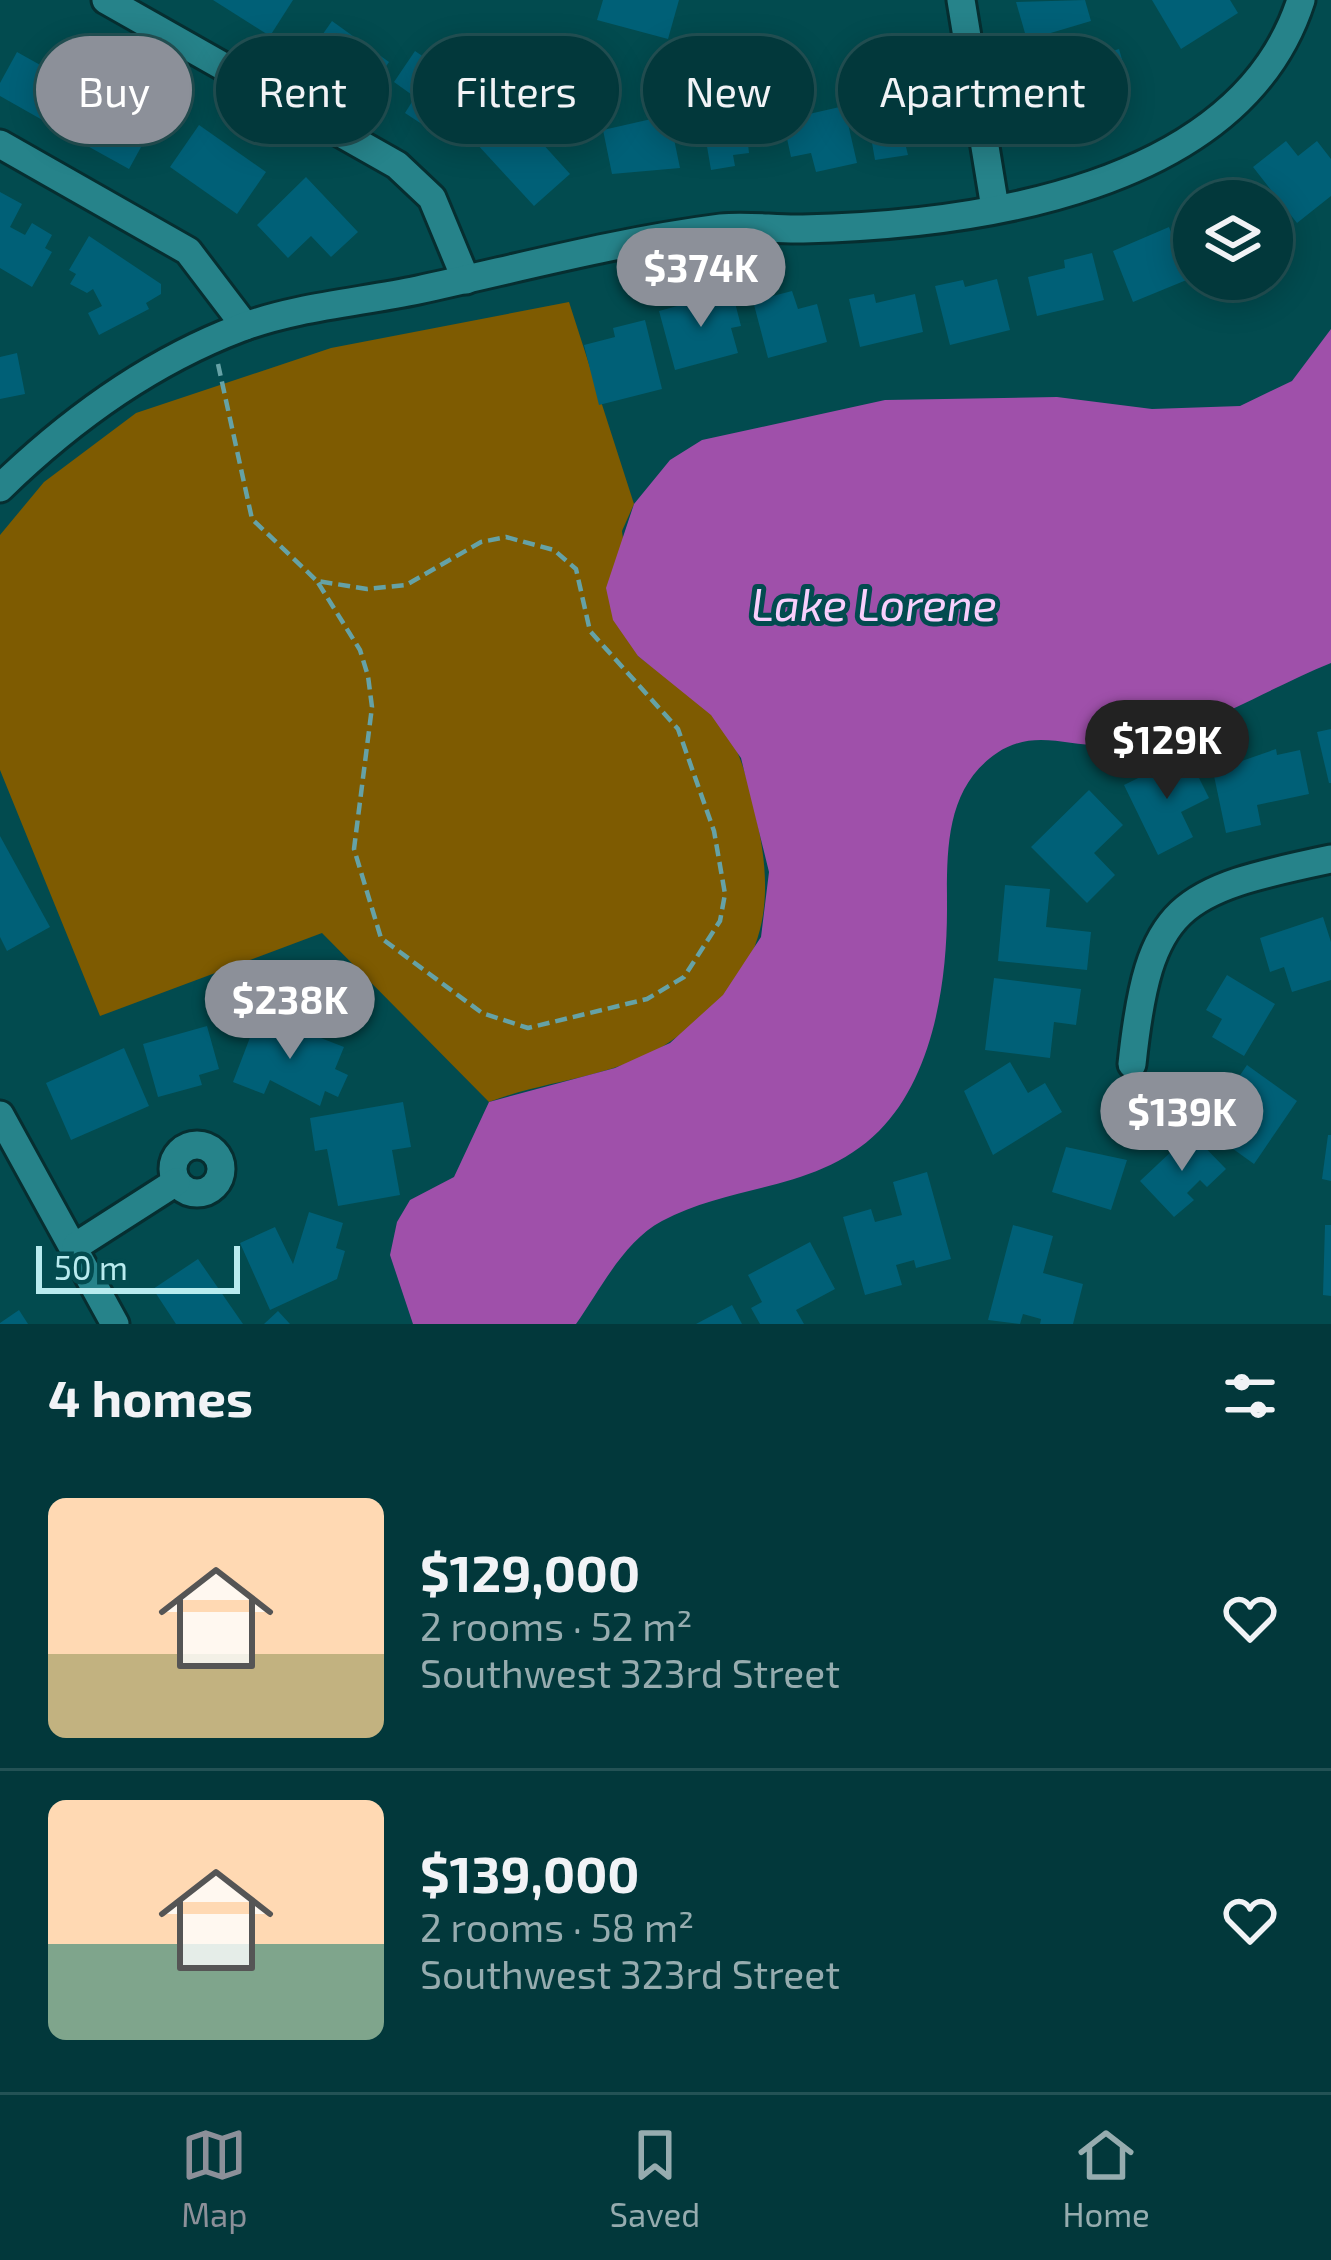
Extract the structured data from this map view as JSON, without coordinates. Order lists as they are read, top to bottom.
{
  "water": ["Lake Lorene"],
  "scale_bar": "50 m",
  "page": {
    "chip": [
      "Buy",
      "Rent",
      "Filters",
      "New",
      "Apartment"
    ],
    "price": [
      "$374K",
      "$129K",
      "$238K",
      "$139K"
    ],
    "scale": "50 m",
    "heading": "4 homes",
    "list": [
      {
        "name": "$129,000",
        "note": "2 rooms · 52 m² · Southwest 323rd Street"
      },
      {
        "name": "$139,000",
        "note": "2 rooms · 58 m² · Southwest 323rd Street"
      }
    ],
    "tabs": ["Map", "Saved", "Home"]
  }
}
